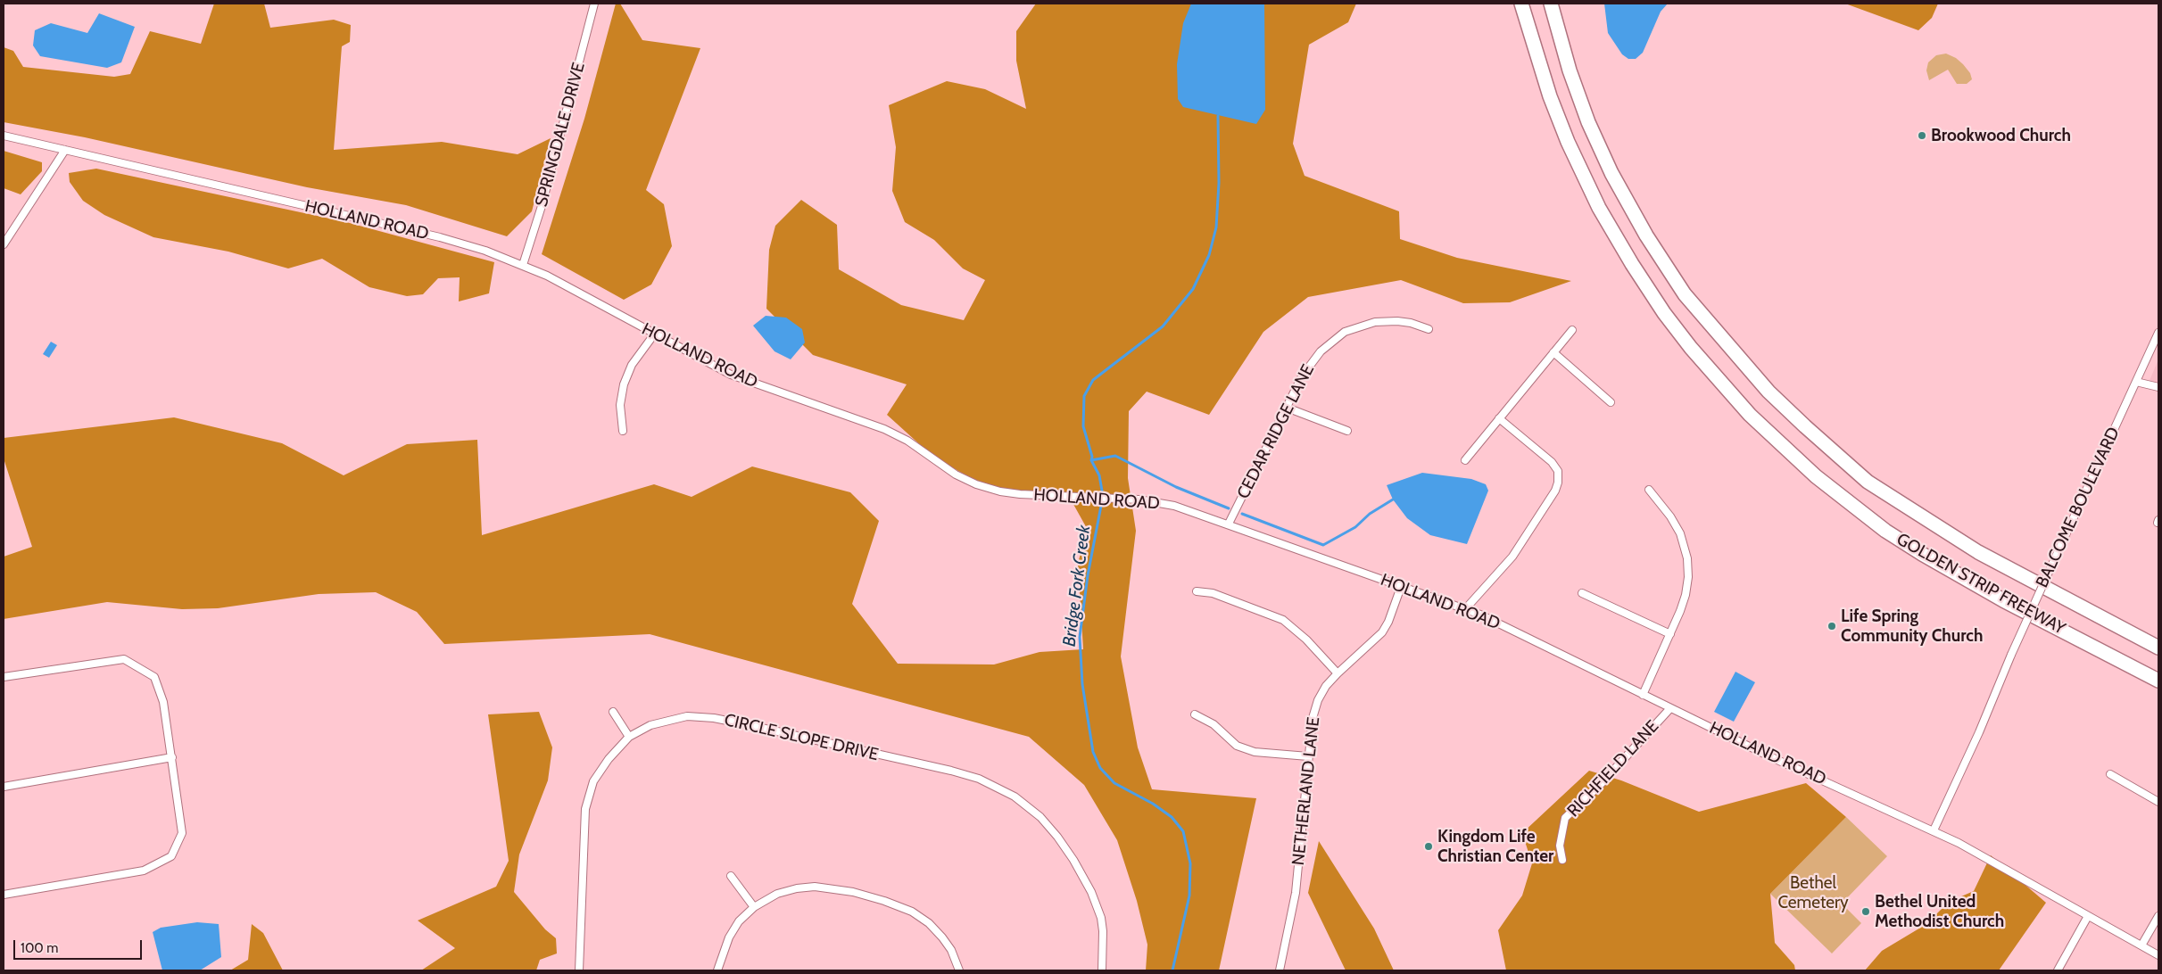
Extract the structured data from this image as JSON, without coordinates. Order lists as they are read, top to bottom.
{
  "streets": {
    "highway": ["GOLDEN STRIP FREEWAY"],
    "street": [
      "SPRINGDALE DRIVE",
      "HOLLAND ROAD",
      "CEDAR RIDGE LANE",
      "BALCOME BOULEVARD",
      "CIRCLE SLOPE DRIVE",
      "RICHFIELD LANE",
      "NETHERLAND LANE"
    ]
  },
  "crossings": [
    ["SPRINGDALE DRIVE", "HOLLAND ROAD"],
    ["HOLLAND ROAD", "CEDAR RIDGE LANE"],
    ["HOLLAND ROAD", "BALCOME BOULEVARD"],
    ["HOLLAND ROAD", "RICHFIELD LANE"],
    ["HOLLAND ROAD", "NETHERLAND LANE"]
  ],
  "water": ["Bridge Fork Creek"],
  "parks": ["Bethel Cemetery"],
  "places": [
    "Brookwood Church",
    "Life Spring Community Church",
    "Kingdom Life Christian Center",
    "Bethel United Methodist Church"
  ],
  "scale_bar": "100 m"
}
